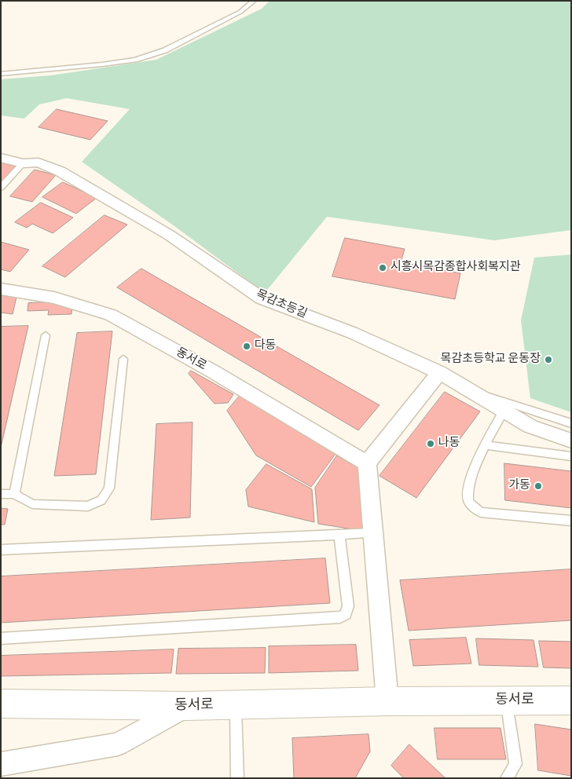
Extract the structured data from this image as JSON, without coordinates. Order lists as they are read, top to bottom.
{
  "streets": {
    "street": ["목감초등길", "동서로"]
  },
  "places": [
    "시흥시목감종합사회복지관",
    "다동",
    "목감초등학교 운동장",
    "나동",
    "가동"
  ]
}
